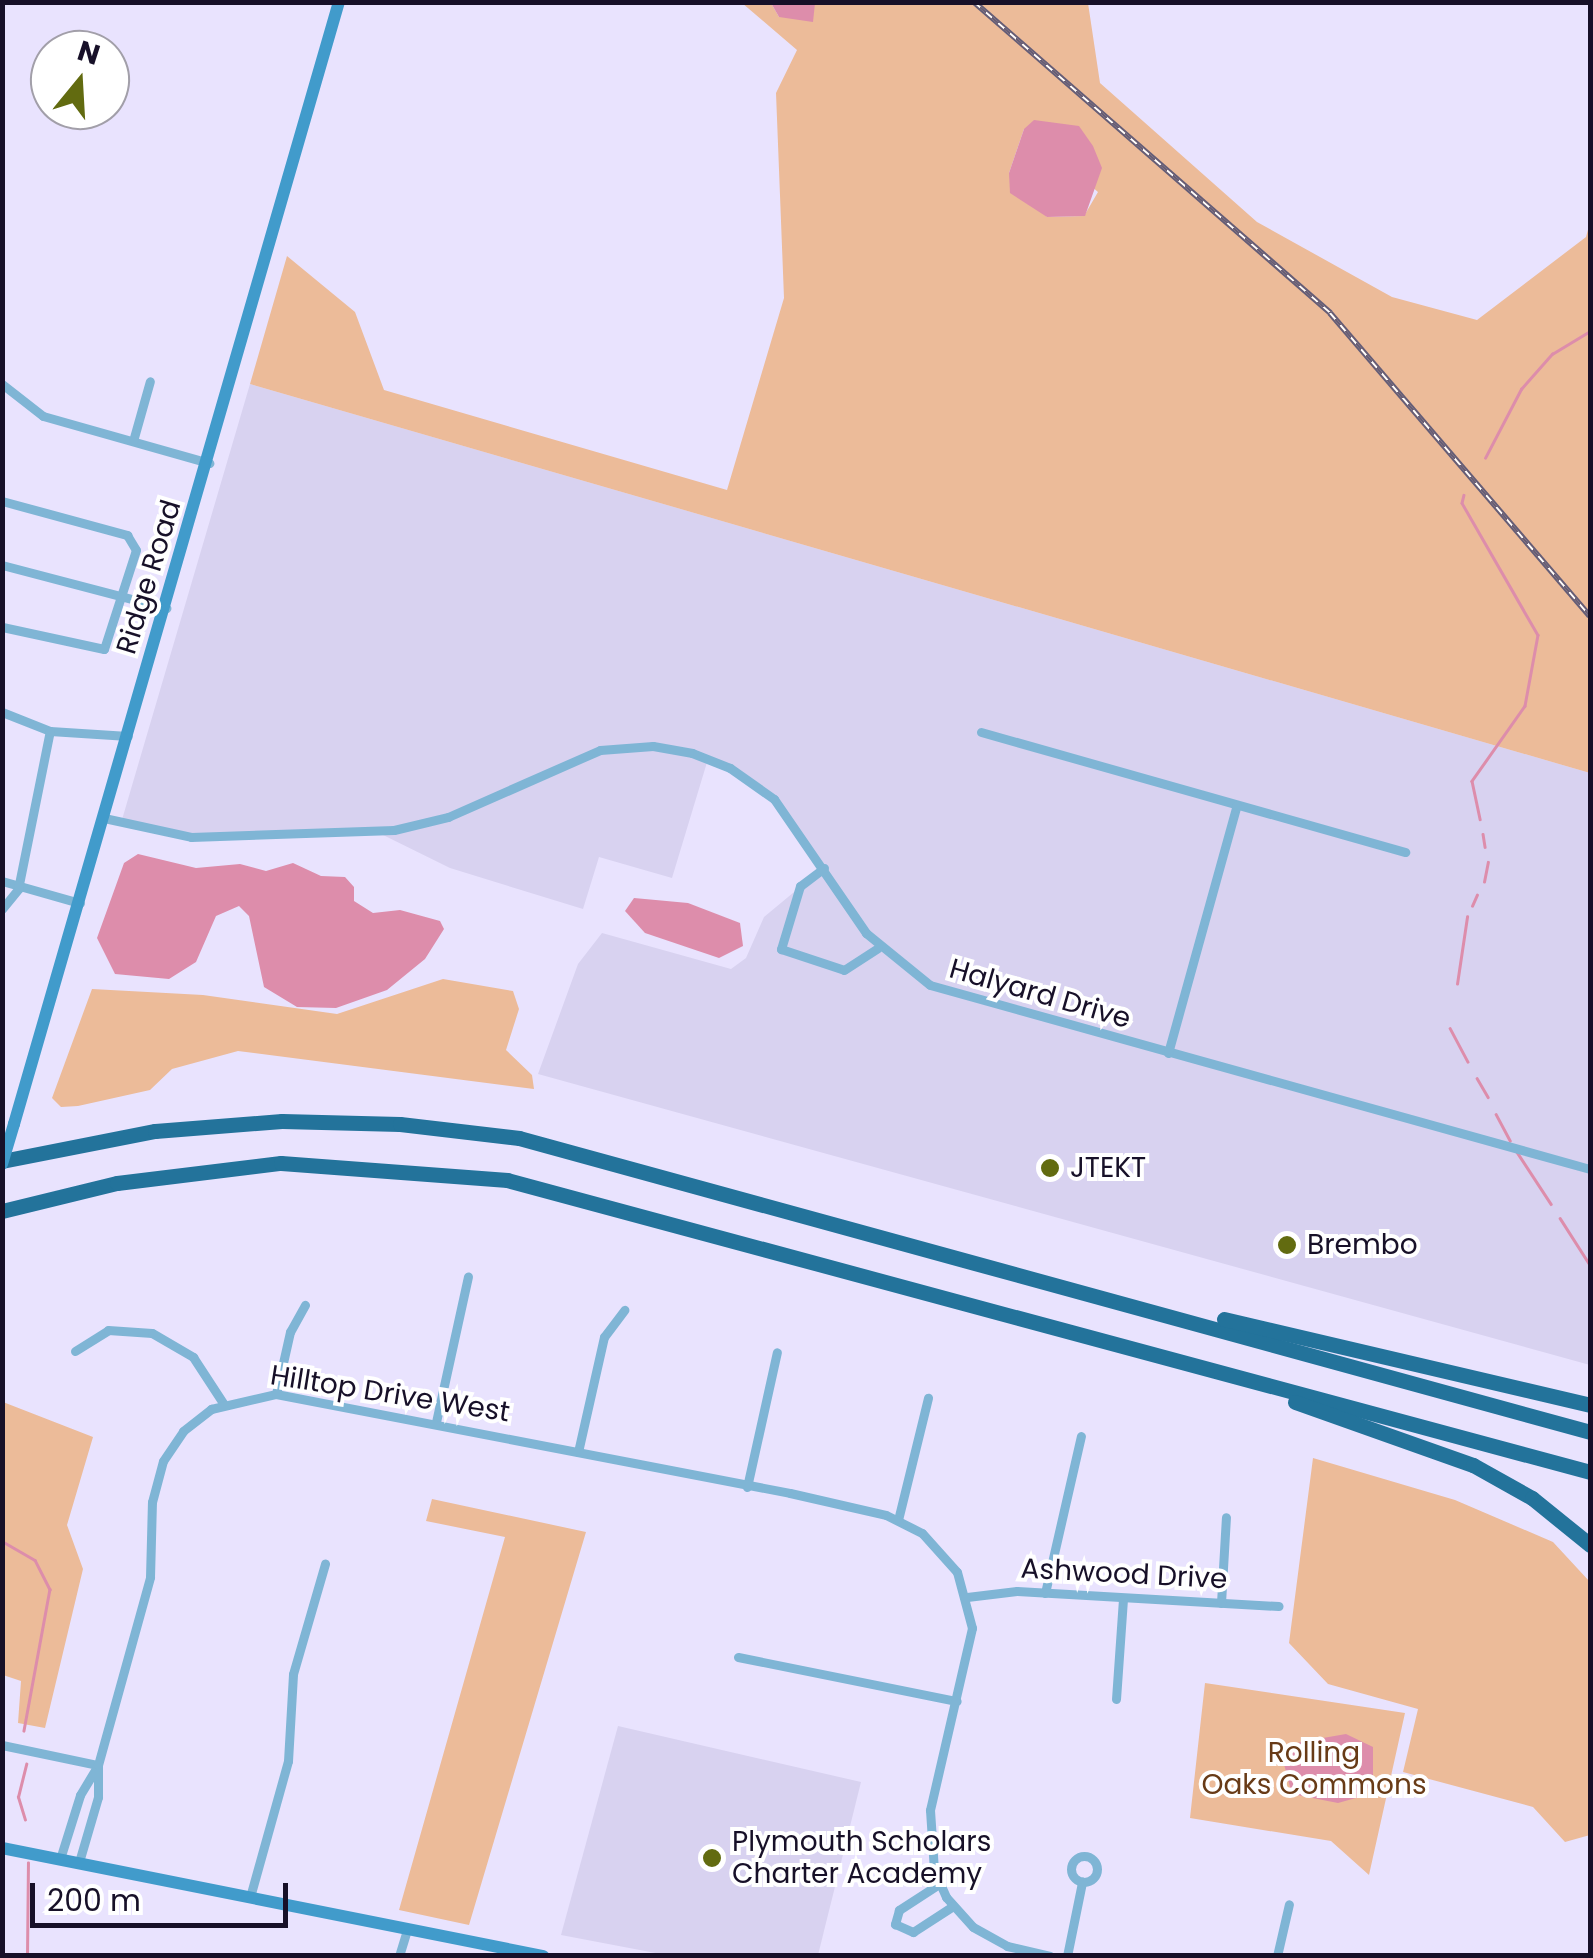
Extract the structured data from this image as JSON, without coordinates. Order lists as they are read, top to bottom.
{
  "streets": {
    "street": [
      "Ridge Road",
      "Halyard Drive",
      "Hilltop Drive West",
      "Ashwood Drive"
    ]
  },
  "crossings": [
    ["Ridge Road", "Halyard Drive"]
  ],
  "parks": ["Rolling Oaks Commons"],
  "places": ["JTEKT", "Brembo", "Plymouth Scholars Charter Academy"],
  "scale_bar": "200 m",
  "north": "top"
}
